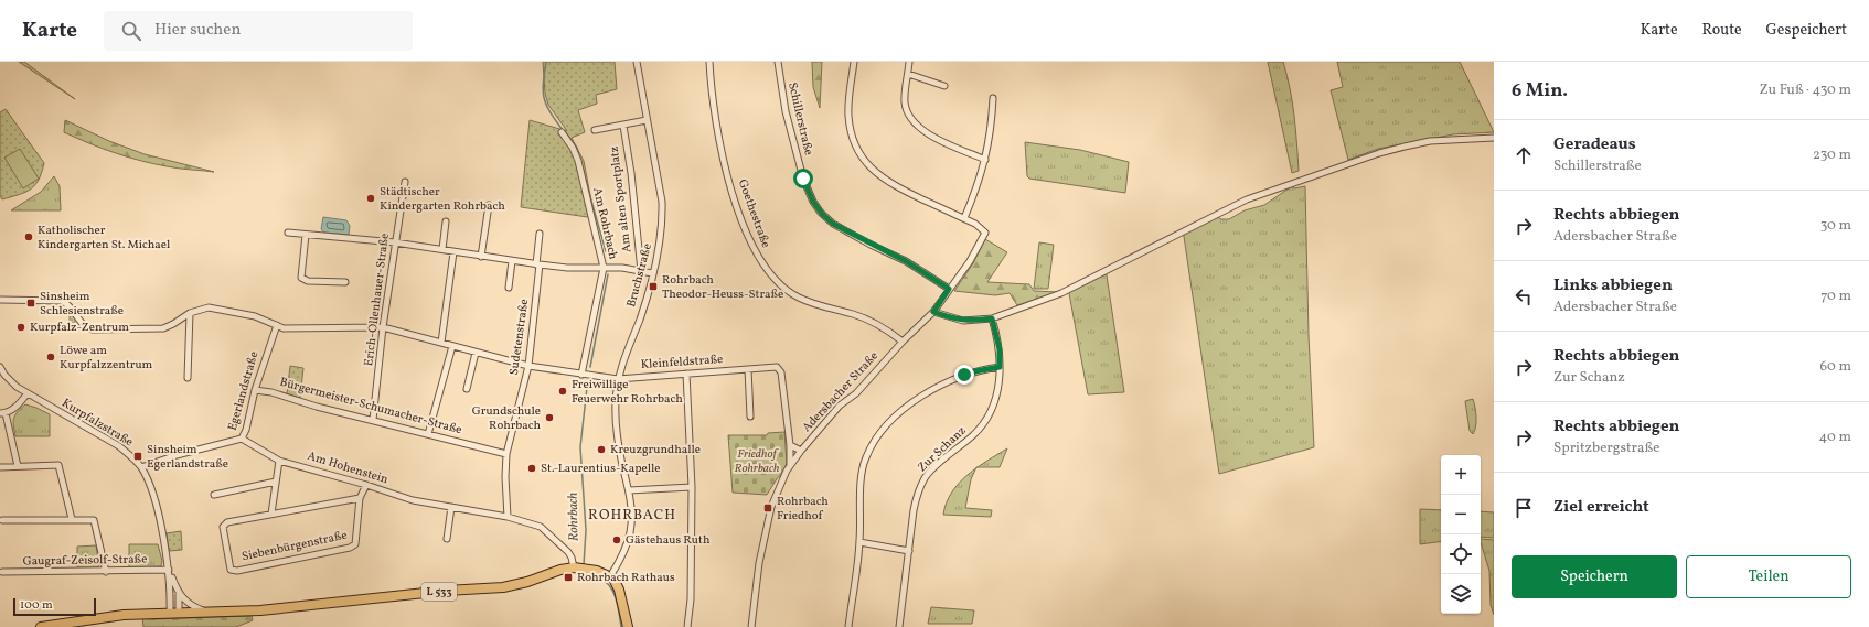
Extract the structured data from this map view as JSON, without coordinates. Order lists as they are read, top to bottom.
{
  "streets": {
    "main road": ["L 533"],
    "street": [
      "Schillerstraße",
      "Am alten Sportplatz",
      "Goethestraße",
      "Am Rohrbach",
      "Bruchstraße",
      "Erich-Ollenhauer-Straße",
      "Sudetenstraße",
      "Kleinfeldstraße",
      "Egerlandstraße",
      "Adersbacher Straße",
      "Bürgermeister-Schumacher-Straße",
      "Kurpfalzstraße",
      "Zur Schanz",
      "Am Hohenstein",
      "Siebenbürgenstraße",
      "Gaugraf-Zeisolf-Straße"
    ]
  },
  "crossings": [
    ["Schillerstraße", "Adersbacher Straße"],
    ["Goethestraße", "Adersbacher Straße"],
    ["Am Rohrbach", "Kleinfeldstraße"],
    ["Bruchstraße", "Kleinfeldstraße"],
    ["Erich-Ollenhauer-Straße", "Kleinfeldstraße"],
    ["Erich-Ollenhauer-Straße", "Bürgermeister-Schumacher-Straße"],
    ["Sudetenstraße", "Kleinfeldstraße"],
    ["Sudetenstraße", "Bürgermeister-Schumacher-Straße"],
    ["Sudetenstraße", "Am Hohenstein"],
    ["Kleinfeldstraße", "Egerlandstraße"],
    ["Kleinfeldstraße", "Adersbacher Straße"],
    ["Egerlandstraße", "Bürgermeister-Schumacher-Straße"],
    ["Egerlandstraße", "Kurpfalzstraße"],
    ["Egerlandstraße", "Am Hohenstein"],
    ["Kurpfalzstraße", "Gaugraf-Zeisolf-Straße"],
    ["Kurpfalzstraße", "L 533"],
    ["Am Hohenstein", "Siebenbürgenstraße"],
    ["Am Hohenstein", "L 533"]
  ],
  "districts": ["ROHRBACH"],
  "water": ["Rohrbach"],
  "parks": ["Friedhof Rohrbach"],
  "places": {
    "other": [
      "Städtischer Kindergarten Rohrbach",
      "Katholischer Kindergarten St. Michael",
      "Kurpfalz-Zentrum",
      "Löwe am Kurpfalzzentrum",
      "Freiwillige Feuerwehr Rohrbach",
      "Grundschule Rohrbach",
      "Kreuzgrundhalle",
      "St.-Laurentius-Kapelle",
      "Gästehaus Ruth"
    ],
    "transit": [
      "Rohrbach Theodor-Heuss-Straße",
      "Sinsheim Schlesienstraße",
      "Sinsheim Egerlandstraße",
      "Rohrbach Friedhof",
      "Rohrbach Rathaus"
    ]
  },
  "scale_bar": "100 m",
  "page": {
    "header": "Karte",
    "search": "Hier suchen",
    "nav": ["Karte", "Route", "Gespeichert"],
    "heading": ["6 Min.", "Zu Fuß · 430 m"],
    "list": [
      ["Geradeaus", "Schillerstraße", "230 m"],
      ["Rechts abbiegen", "Adersbacher Straße", "30 m"],
      ["Links abbiegen", "Adersbacher Straße", "70 m"],
      ["Rechts abbiegen", "Zur Schanz", "60 m"],
      ["Rechts abbiegen", "Spritzbergstraße", "40 m"],
      "Ziel erreicht"
    ],
    "map_buttons": ["+", "−"],
    "buttons": ["Speichern", "Teilen"],
    "scale": "100 m"
  }
}
